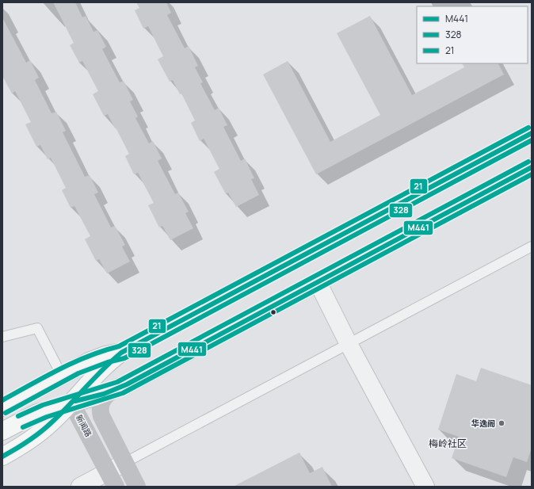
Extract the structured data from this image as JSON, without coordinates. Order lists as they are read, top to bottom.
{
  "streets": {
    "street": ["新闻路"]
  },
  "districts": ["梅岭社区"],
  "places": ["华逸阁"],
  "lines": ["transit line 21", "transit line M441", "transit line 328"],
  "legend": ["M441", "328", "21"]
}
